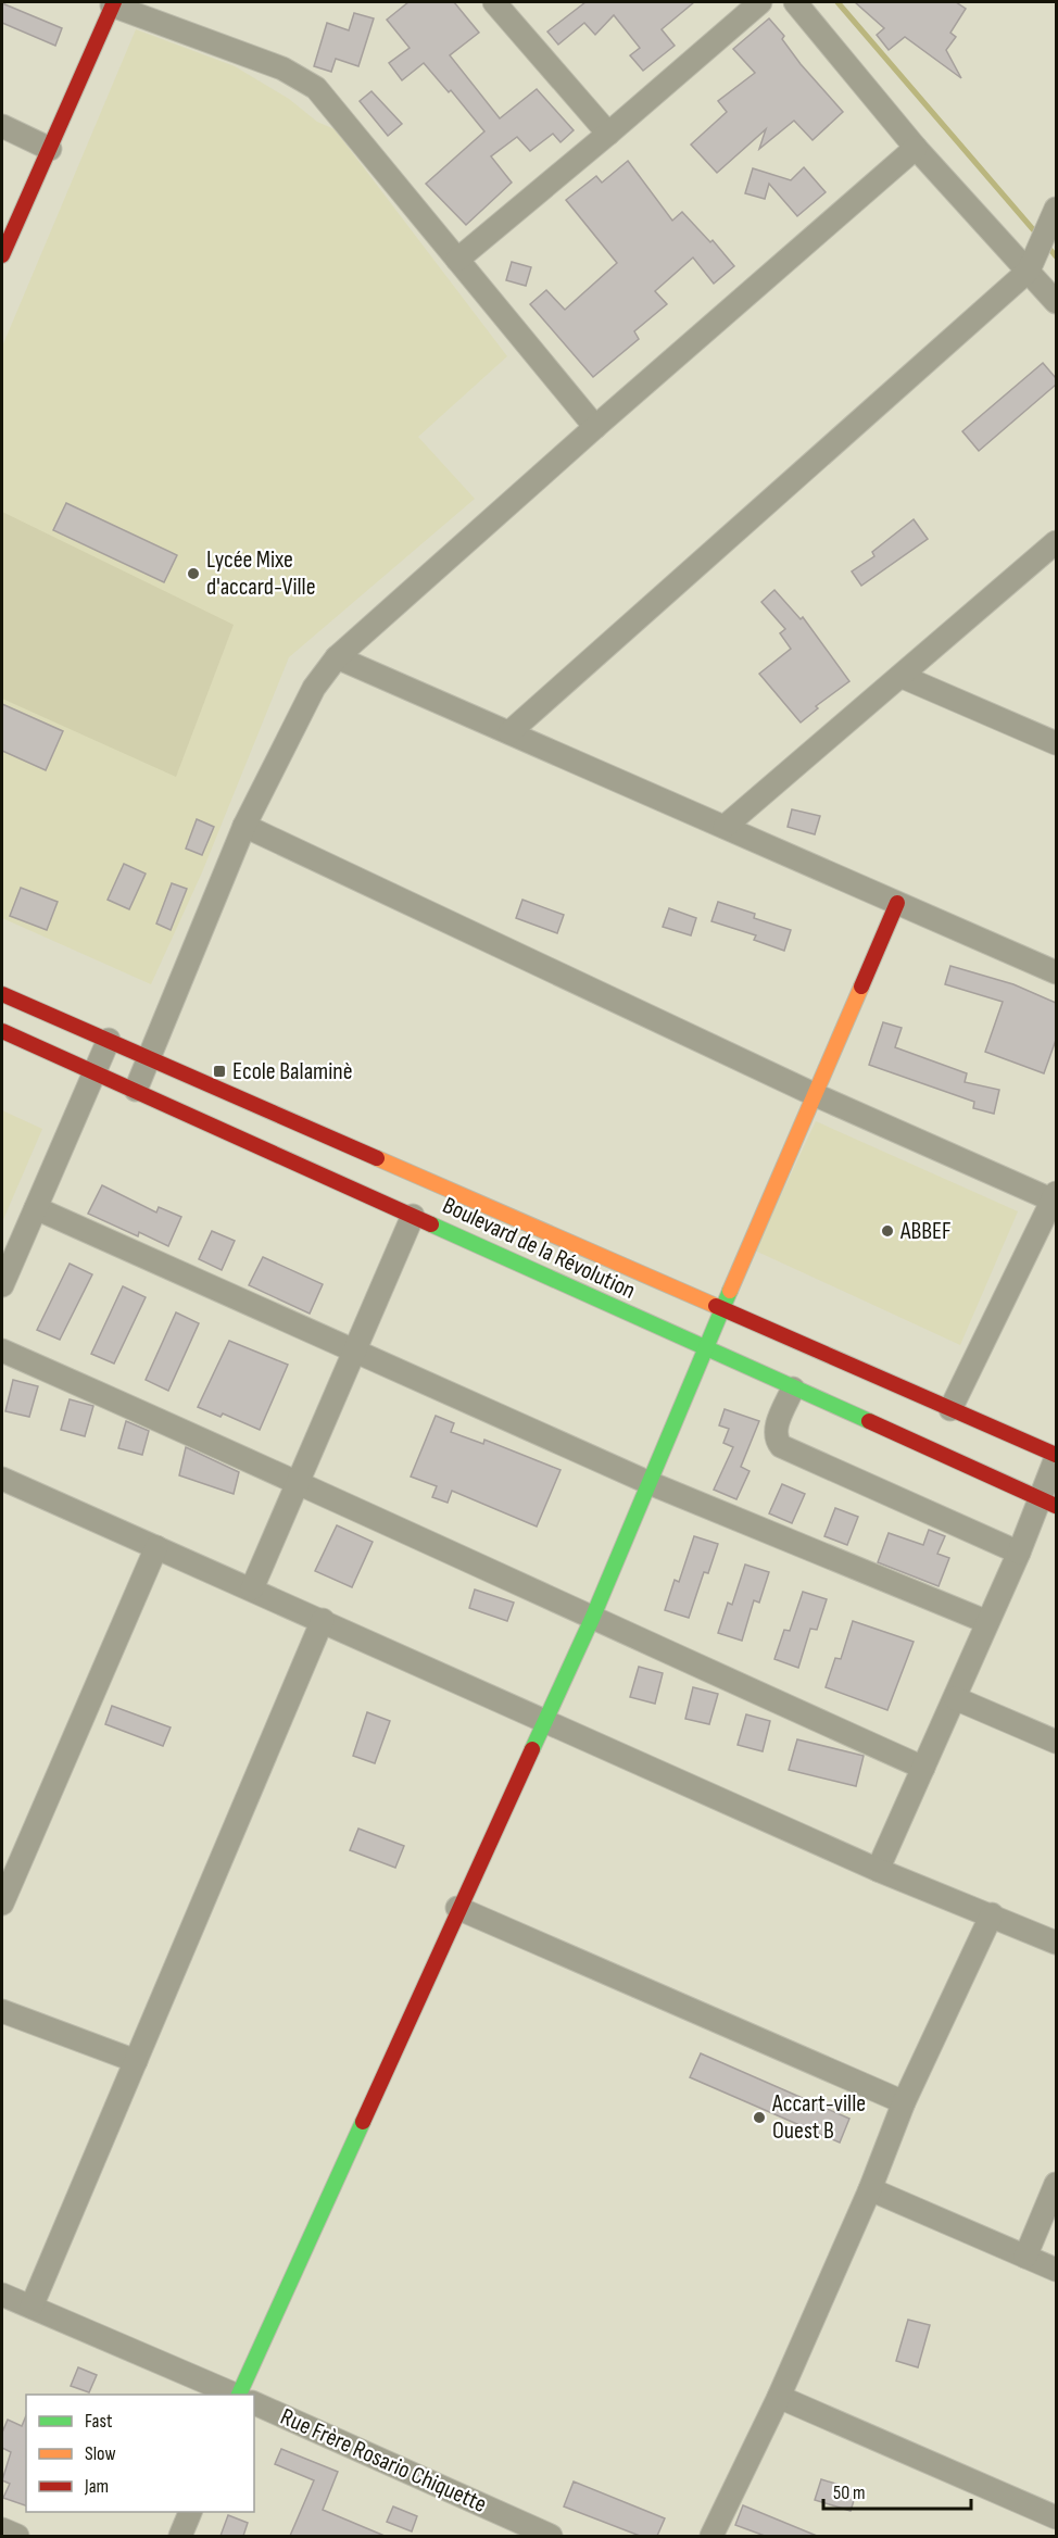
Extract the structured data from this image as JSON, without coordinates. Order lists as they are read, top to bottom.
{
  "streets": {
    "main road": ["Boulevard de la Révolution"],
    "street": ["Rue Frère Rosario Chiquette"]
  },
  "places": {
    "other": ["Lycée Mixe d'accard-Ville", "ABBEF", "Accart-ville Ouest B"],
    "transit": ["Ecole Balaminè"]
  },
  "legend": ["Fast", "Slow", "Jam"],
  "scale_bar": "50 m"
}
